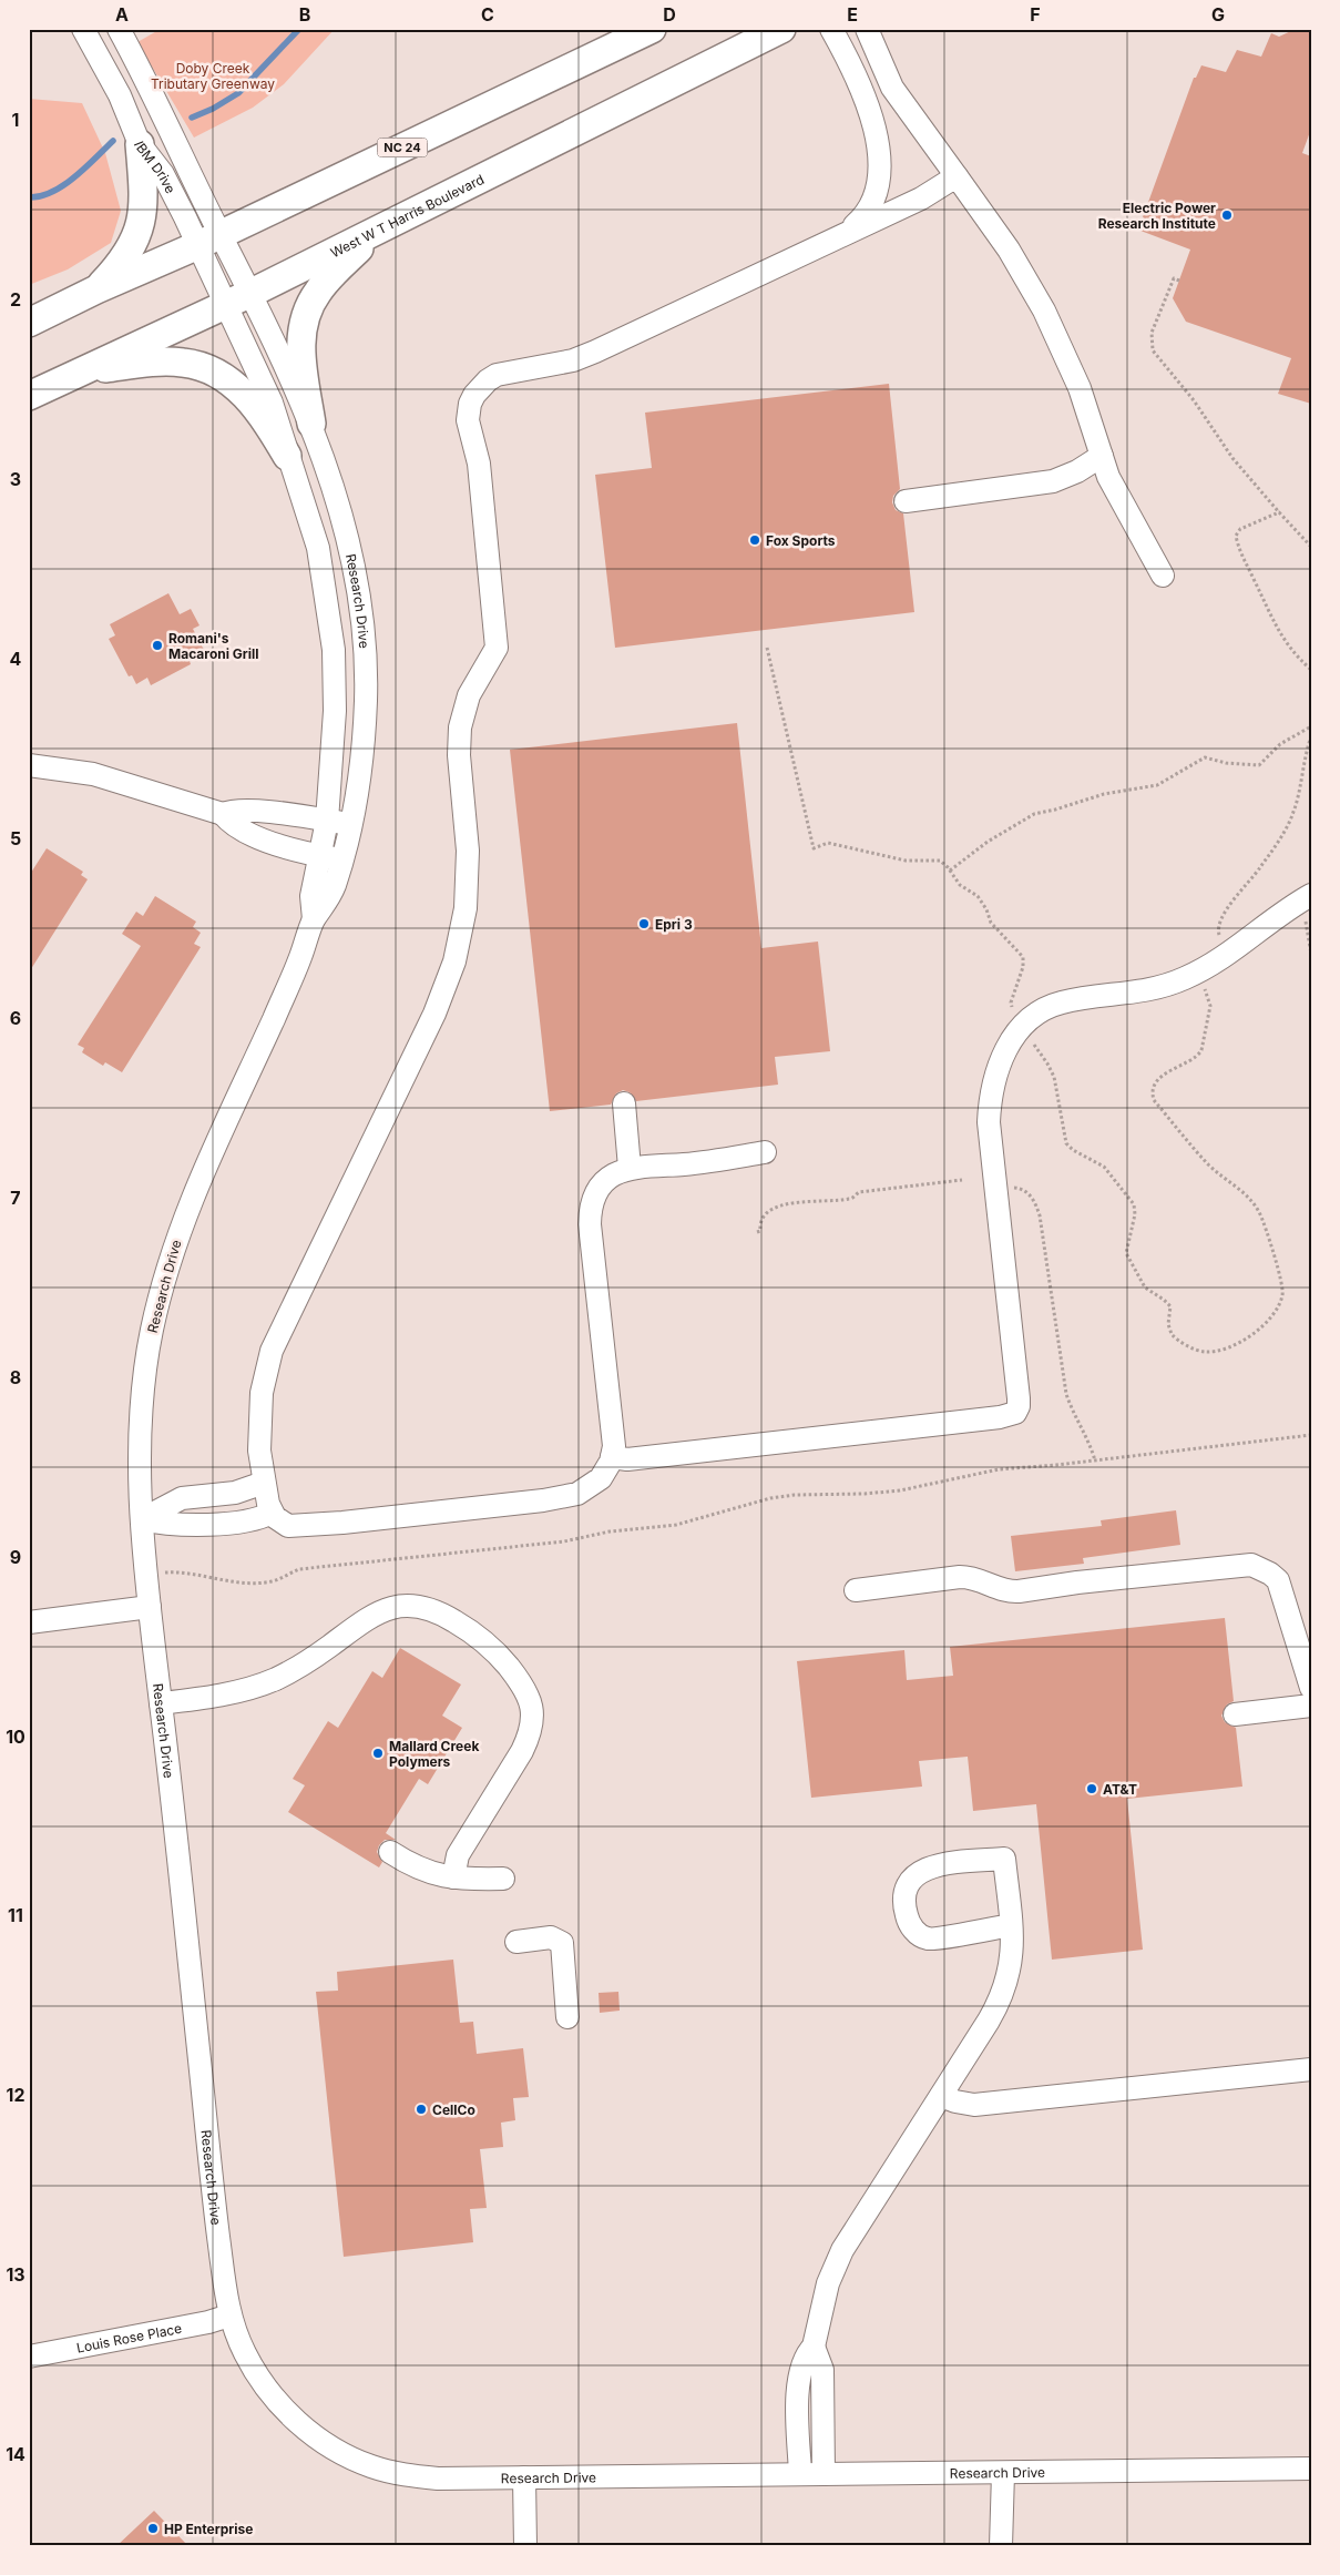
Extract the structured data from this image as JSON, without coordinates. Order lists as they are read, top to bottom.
{
  "streets": {
    "main road": ["NC 24", "West W T Harris Boulevard"],
    "street": ["IBM Drive", "Research Drive", "Louis Rose Place"]
  },
  "crossings": [
    ["NC 24", "IBM Drive"],
    ["IBM Drive", "West W T Harris Boulevard"],
    ["IBM Drive", "Research Drive"],
    ["West W T Harris Boulevard", "Research Drive"],
    ["Research Drive", "Louis Rose Place"]
  ],
  "parks": ["Doby Creek Tributary Greenway"],
  "places": [
    "Electric Power Research Institute",
    "Fox Sports",
    "Romani's Macaroni Grill",
    "Epri 3",
    "Mallard Creek Polymers",
    "AT&T",
    "CellCo",
    "HP Enterprise"
  ],
  "grid": {
    "columns": [
      "A",
      "B",
      "C",
      "D",
      "E",
      "F",
      "G"
    ],
    "rows": [
      "1",
      "2",
      "3",
      "4",
      "5",
      "6",
      "7",
      "8",
      "9",
      "10",
      "11",
      "12",
      "13",
      "14"
    ]
  }
}
